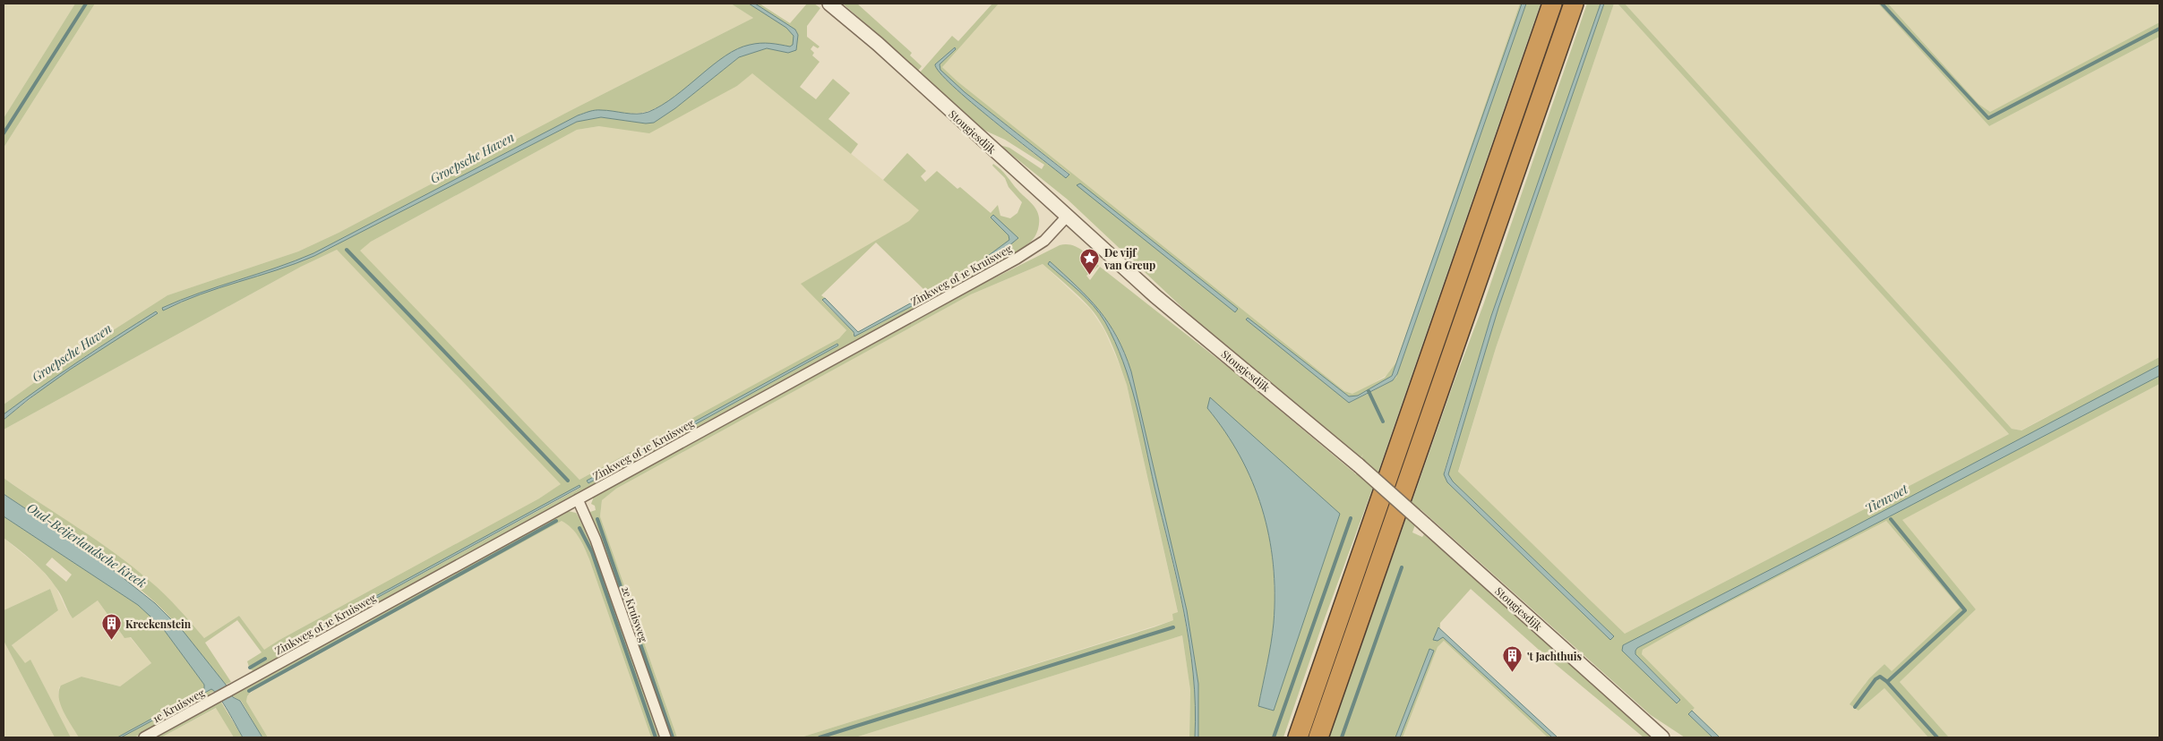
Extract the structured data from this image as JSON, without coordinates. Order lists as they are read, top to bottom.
{
  "streets": {
    "street": [
      "Stougjesdijk",
      "Zinkweg of 1e Kruisweg",
      "2e Kruisweg",
      "1e Kruisweg"
    ]
  },
  "crossings": [
    ["Stougjesdijk", "Zinkweg of 1e Kruisweg"],
    ["Zinkweg of 1e Kruisweg", "2e Kruisweg"],
    ["Zinkweg of 1e Kruisweg", "1e Kruisweg"]
  ],
  "water": ["Groepsche Haven", "Tienvoet", "Oud-Beijerlandsche Kreek"],
  "places": {
    "place": ["De vijf van Greup"],
    "building": ["Kreekenstein", "'t Jachthuis"]
  }
}
